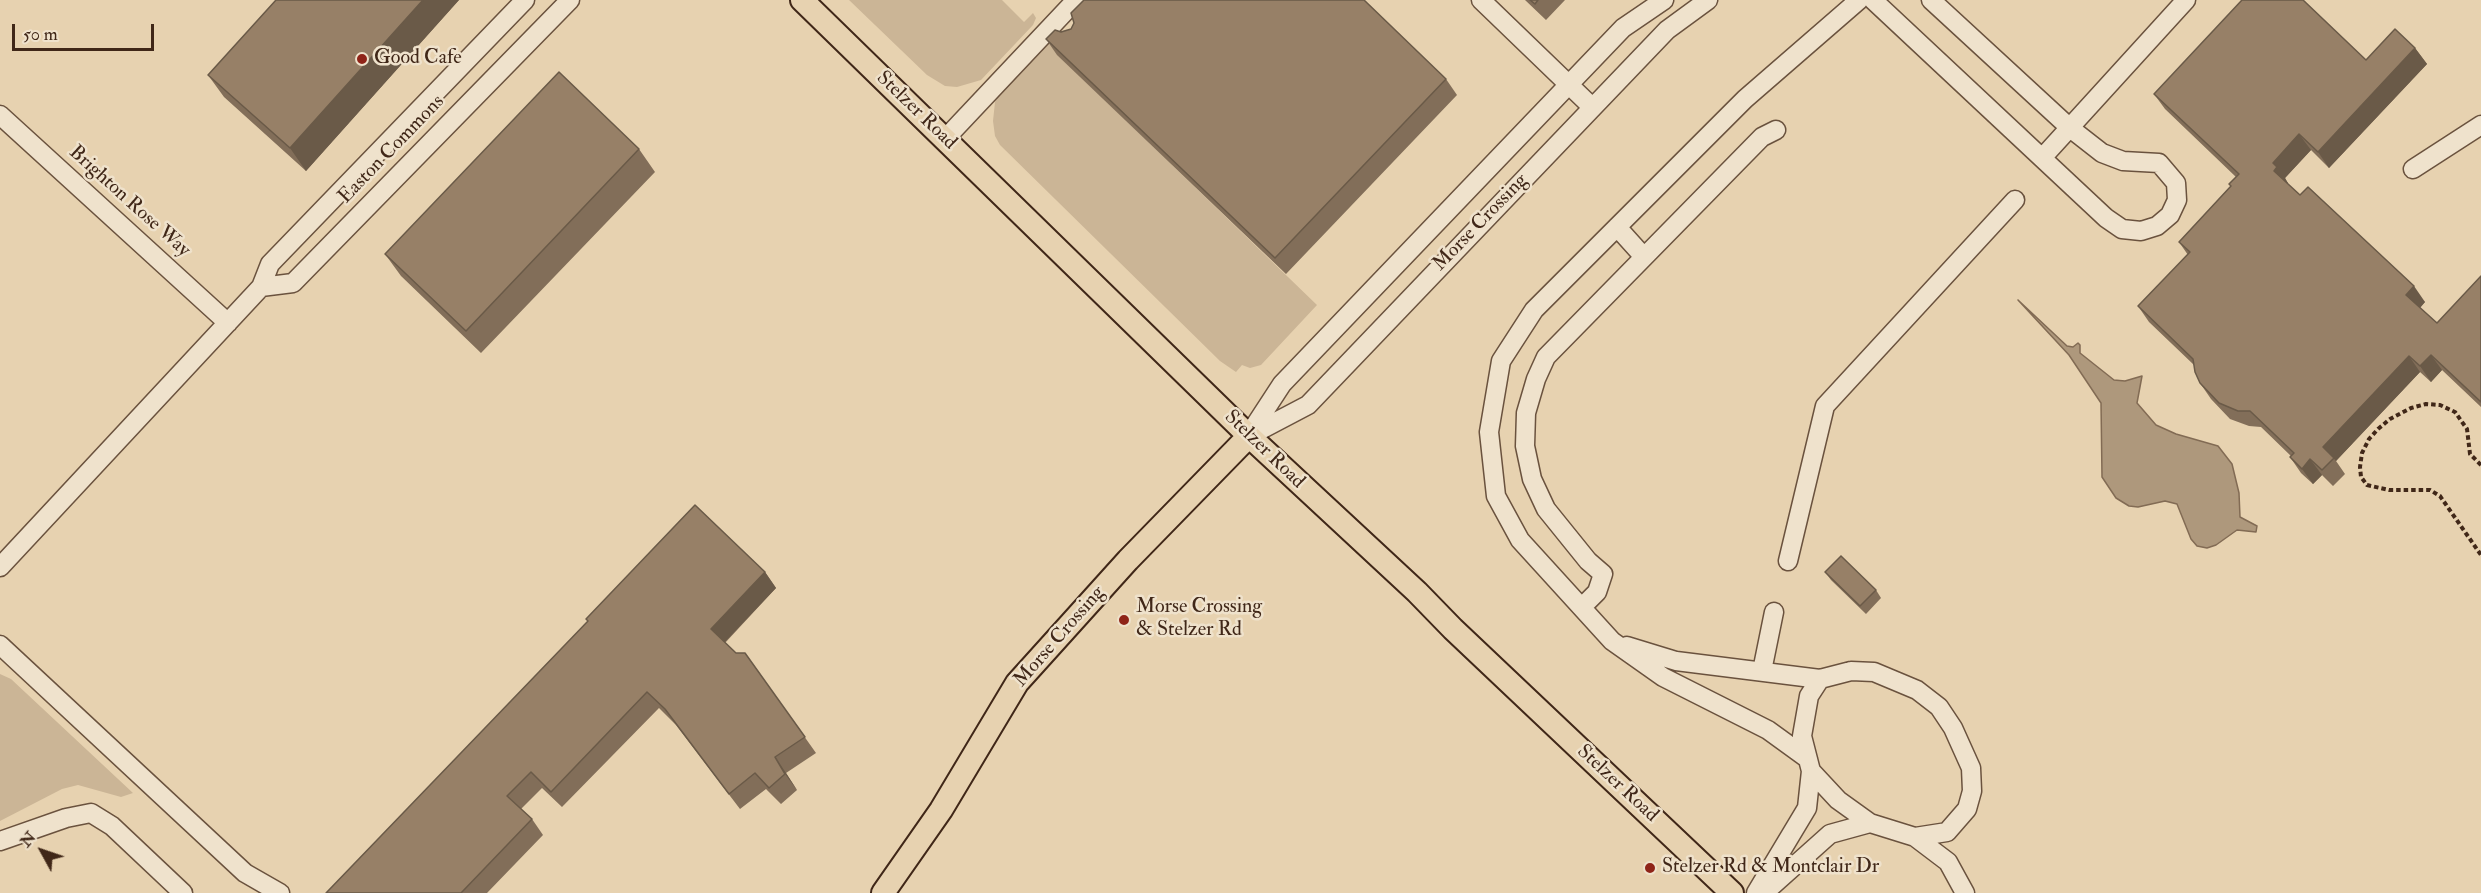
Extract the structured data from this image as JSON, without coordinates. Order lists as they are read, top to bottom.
{
  "streets": {
    "main road": ["Stelzer Road", "Morse Crossing"],
    "street": ["Easton Commons", "Brighton Rose Way"]
  },
  "crossings": [
    ["Stelzer Road", "Morse Crossing"],
    ["Easton Commons", "Brighton Rose Way"]
  ],
  "places": ["Good Cafe", "Morse Crossing & Stelzer Rd", "Stelzer Rd & Montclair Dr"],
  "scale_bar": "50 m",
  "north": "top left"
}
